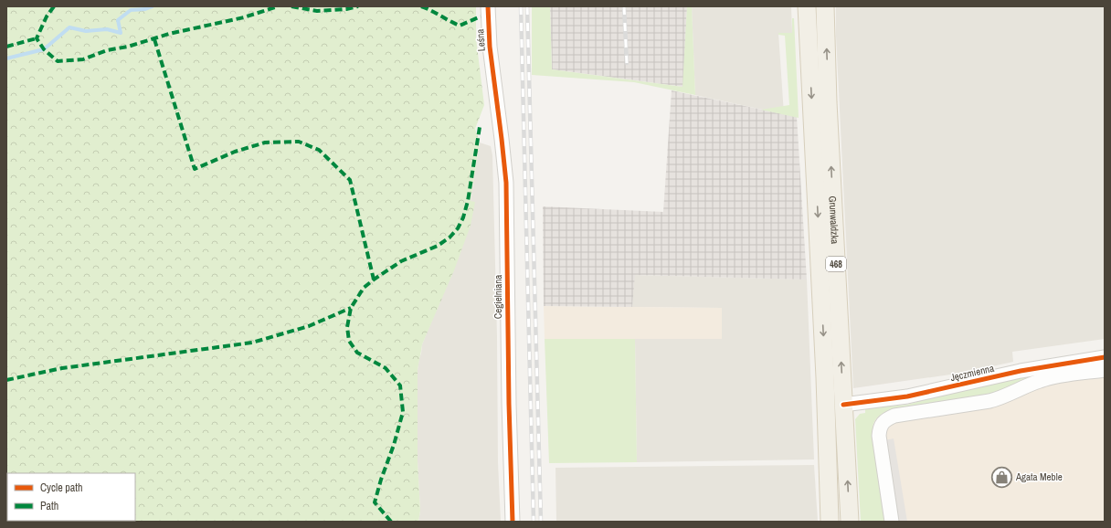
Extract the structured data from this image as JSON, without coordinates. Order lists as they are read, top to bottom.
{
  "streets": {
    "main road": ["Grunwaldzka", "468"],
    "street": ["Leśna", "Cegielniana", "Jęczmienna"]
  },
  "crossings": [
    ["Leśna", "Cegielniana"],
    ["Grunwaldzka", "Jęczmienna"]
  ],
  "places": {
    "shop": ["Agata Meble"]
  },
  "legend": ["Cycle path", "Path"]
}
